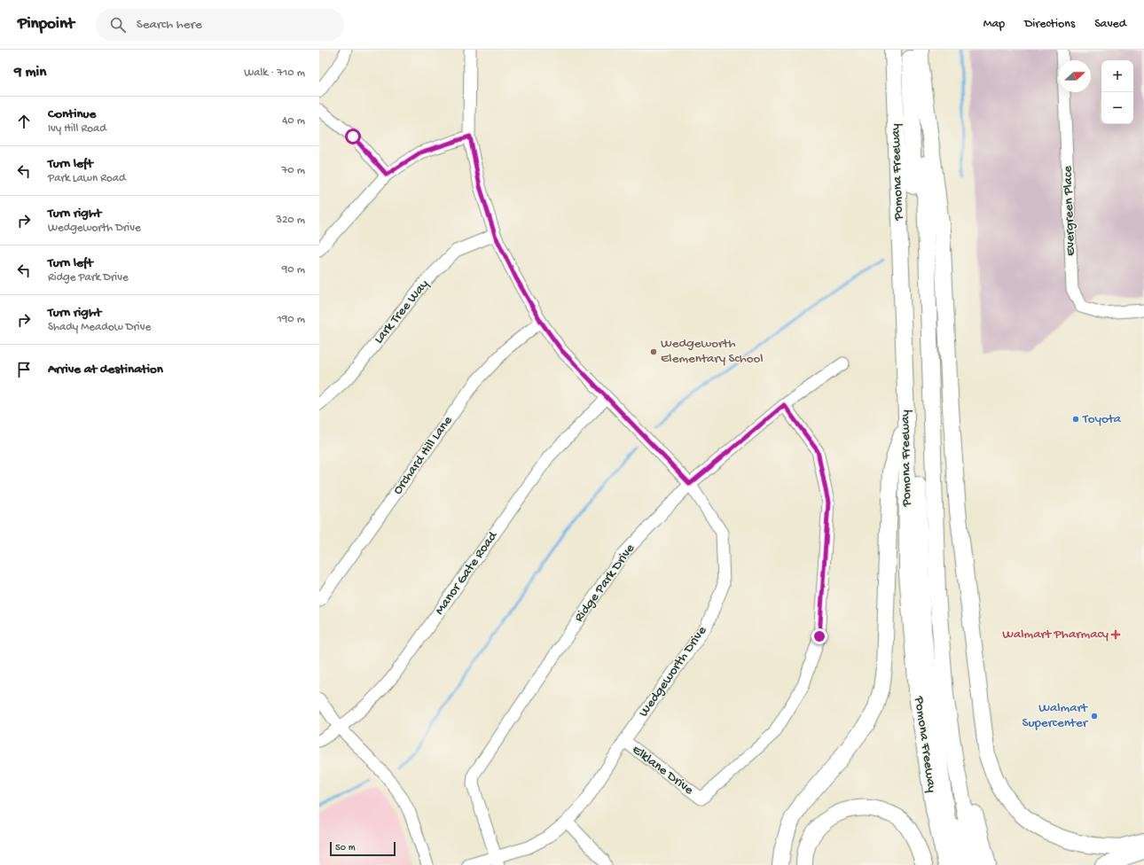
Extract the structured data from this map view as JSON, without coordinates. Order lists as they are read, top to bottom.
{
  "streets": {
    "highway": ["Pomona Freeway"],
    "street": [
      "Evergreen Place",
      "Lark Tree Way",
      "Orchard Hill Lane",
      "Manor Gate Road",
      "Ridge Park Drive",
      "Wedgeworth Drive",
      "Elklane Drive"
    ]
  },
  "crossings": [
    ["Lark Tree Way", "Wedgeworth Drive"],
    ["Orchard Hill Lane", "Wedgeworth Drive"],
    ["Manor Gate Road", "Wedgeworth Drive"],
    ["Ridge Park Drive", "Wedgeworth Drive"],
    ["Ridge Park Drive", "Elklane Drive"],
    ["Wedgeworth Drive", "Elklane Drive"]
  ],
  "places": {
    "other": ["Wedgeworth Elementary School", "Toyota", "Walmart Supercenter"],
    "health": ["Walmart Pharmacy"]
  },
  "scale_bar": "50 m",
  "north": "right",
  "page": {
    "header": "Pinpoint",
    "search": "Search here",
    "nav": ["Map", "Directions", "Saved"],
    "heading": ["9 min", "Walk · 710 m"],
    "map_buttons": ["+", "−"],
    "list": [
      ["Continue", "Ivy Hill Road", "40 m"],
      ["Turn left", "Park Lawn Road", "70 m"],
      ["Turn right", "Wedgeworth Drive", "320 m"],
      ["Turn left", "Ridge Park Drive", "90 m"],
      ["Turn right", "Shady Meadow Drive", "190 m"],
      "Arrive at destination"
    ],
    "scale": "50 m"
  }
}
